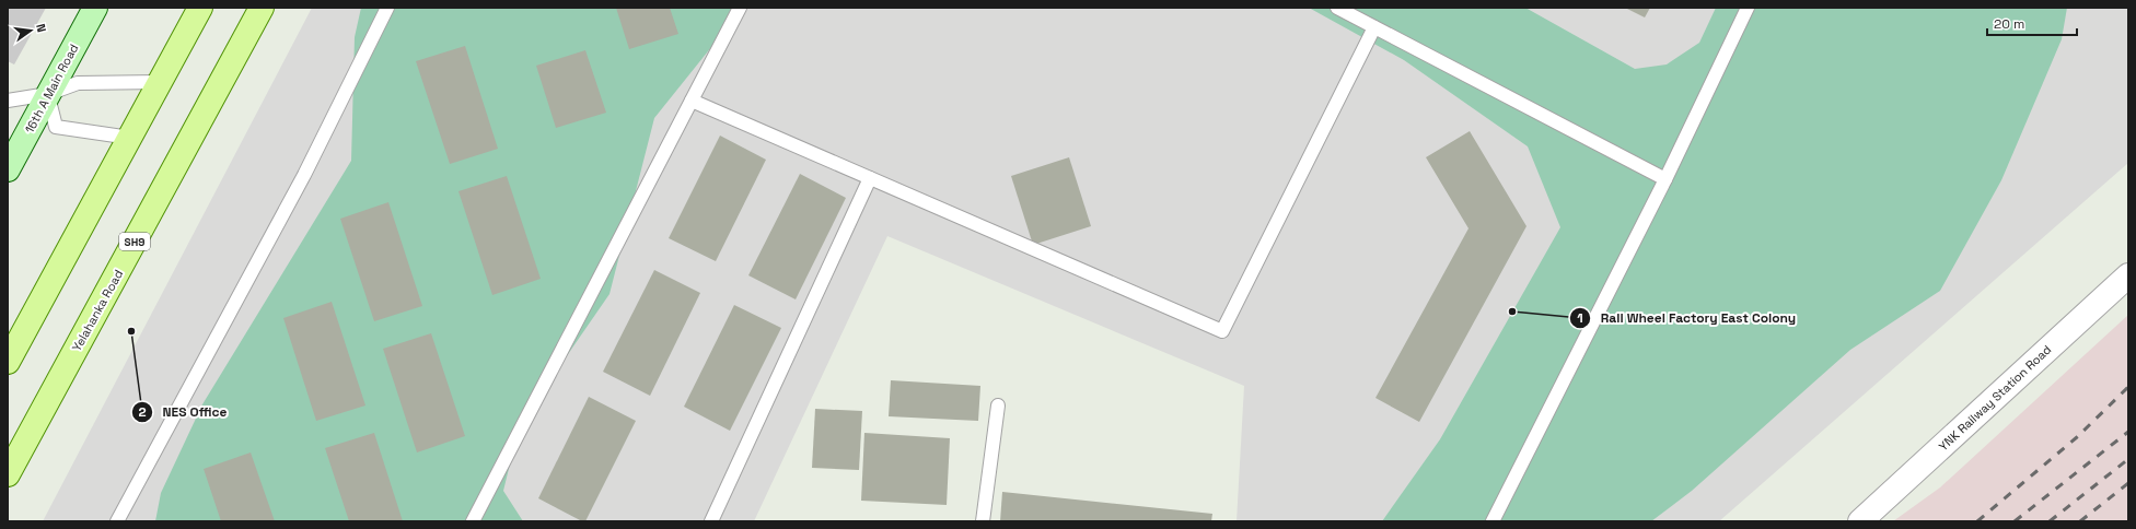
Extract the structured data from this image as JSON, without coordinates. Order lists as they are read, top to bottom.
{
  "streets": {
    "main road": ["SH9", "Yelahanka Road"],
    "street": ["16th A Main Road", "YNK Railway Station Road"]
  },
  "places": ["Rail Wheel Factory East Colony", "NES Office"],
  "scale_bar": "20 m",
  "north": "right"
}
